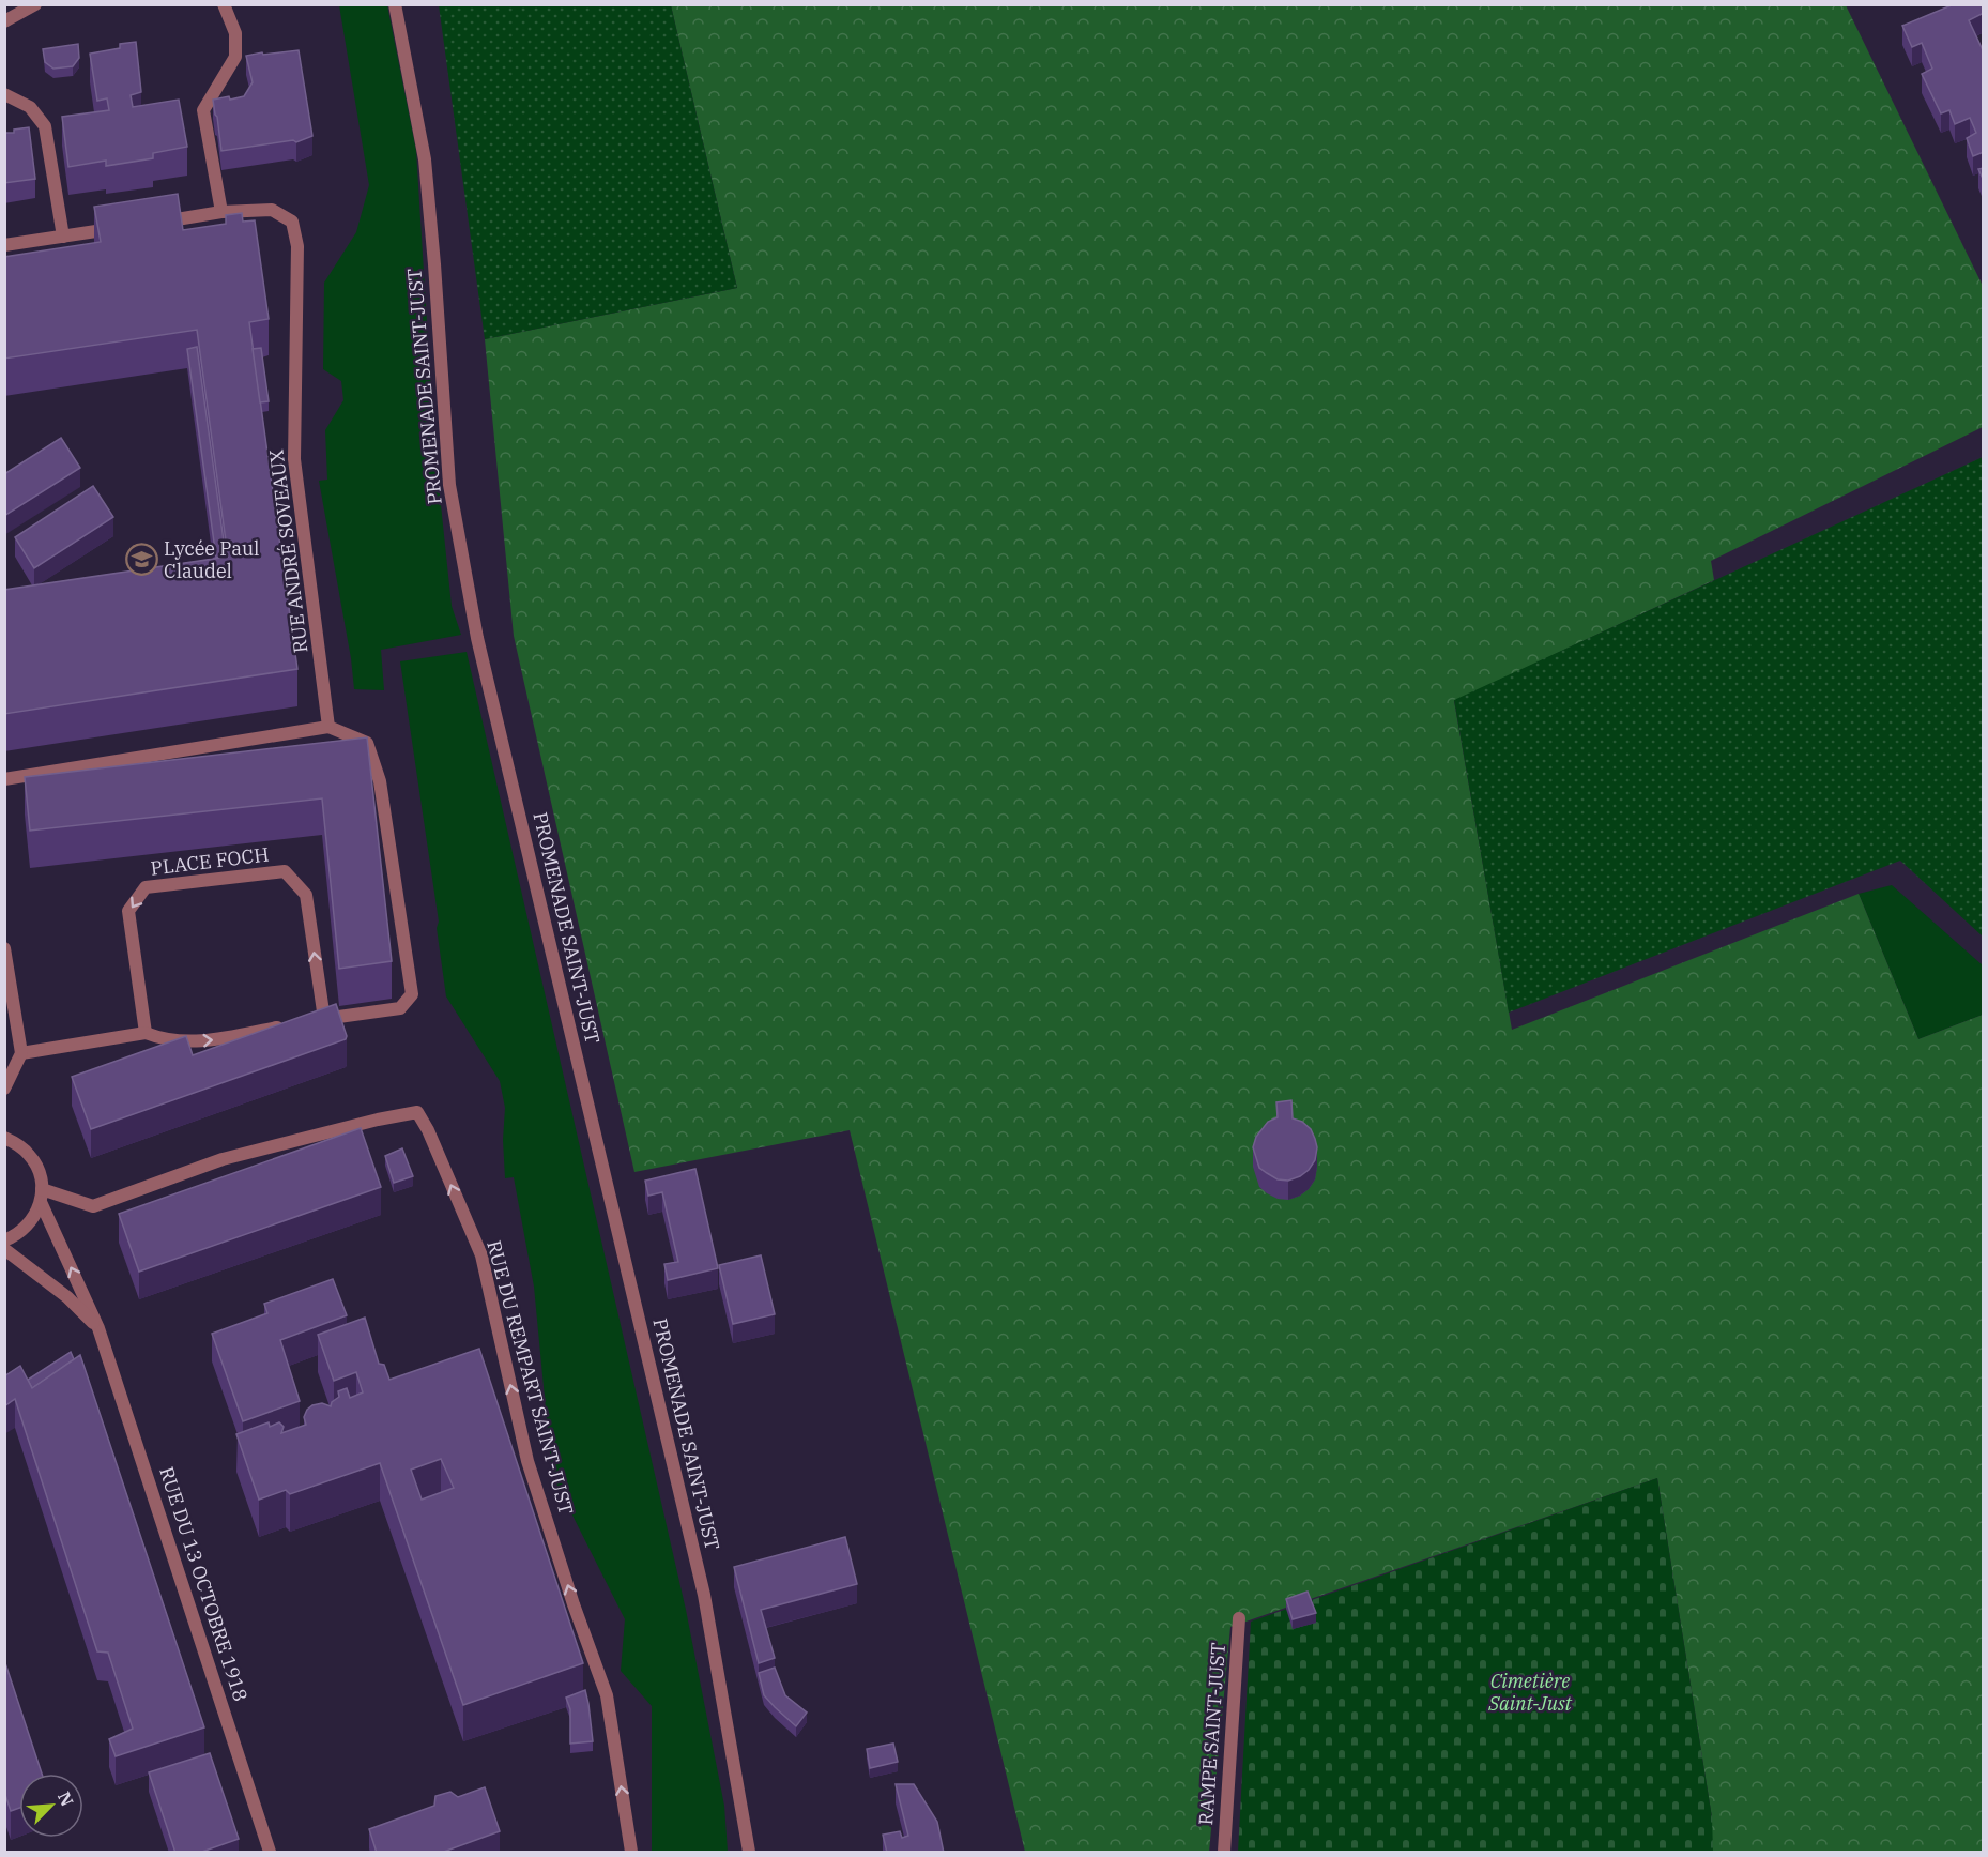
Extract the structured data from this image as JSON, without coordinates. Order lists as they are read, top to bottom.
{
  "streets": {
    "street": [
      "PROMENADE SAINT-JUST",
      "RUE ANDRÉ SOVEAUX",
      "PLACE FOCH",
      "RUE DU REMPART SAINT-JUST",
      "RUE DU 13 OCTOBRE 1918",
      "RAMPE SAINT-JUST"
    ]
  },
  "crossings": [
    ["RUE ANDRÉ SOVEAUX", "PLACE FOCH"],
    ["RUE DU REMPART SAINT-JUST", "RUE DU 13 OCTOBRE 1918"]
  ],
  "parks": ["Cimetière Saint-Just"],
  "places": {
    "school or university": ["Lycée Paul Claudel"]
  },
  "north": "top right"
}
